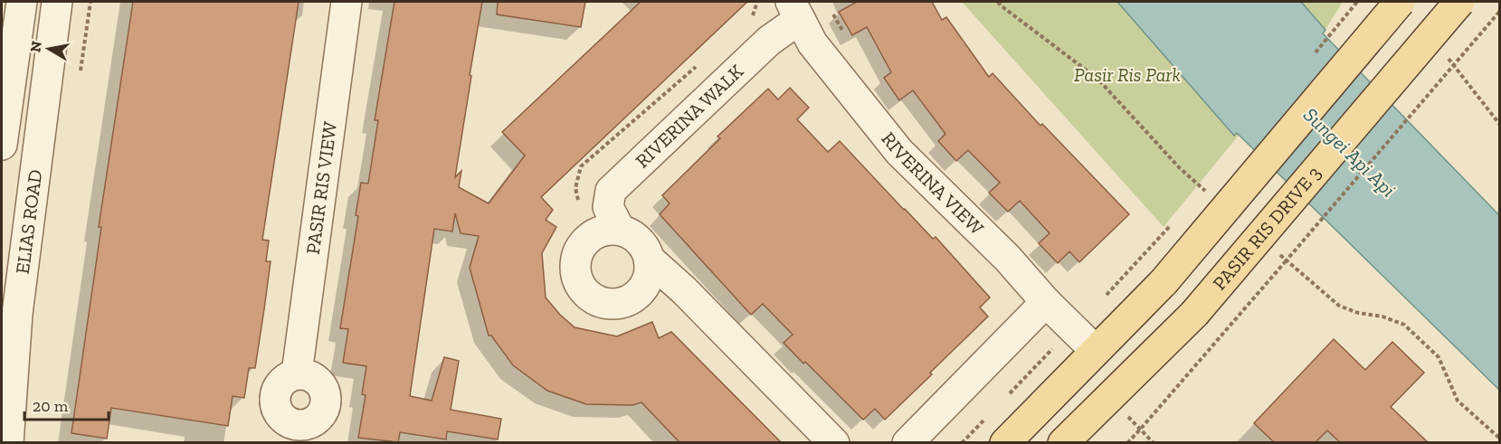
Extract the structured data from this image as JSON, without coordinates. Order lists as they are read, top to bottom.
{
  "streets": {
    "main road": ["PASIR RIS DRIVE 3"],
    "street": [
      "RIVERINA WALK",
      "RIVERINA VIEW",
      "PASIR RIS VIEW",
      "ELIAS ROAD"
    ]
  },
  "crossings": [
    ["RIVERINA WALK", "RIVERINA VIEW"]
  ],
  "water": ["Sungei Api Api"],
  "parks": ["Pasir Ris Park"],
  "scale_bar": "20 m",
  "north": "left"
}
